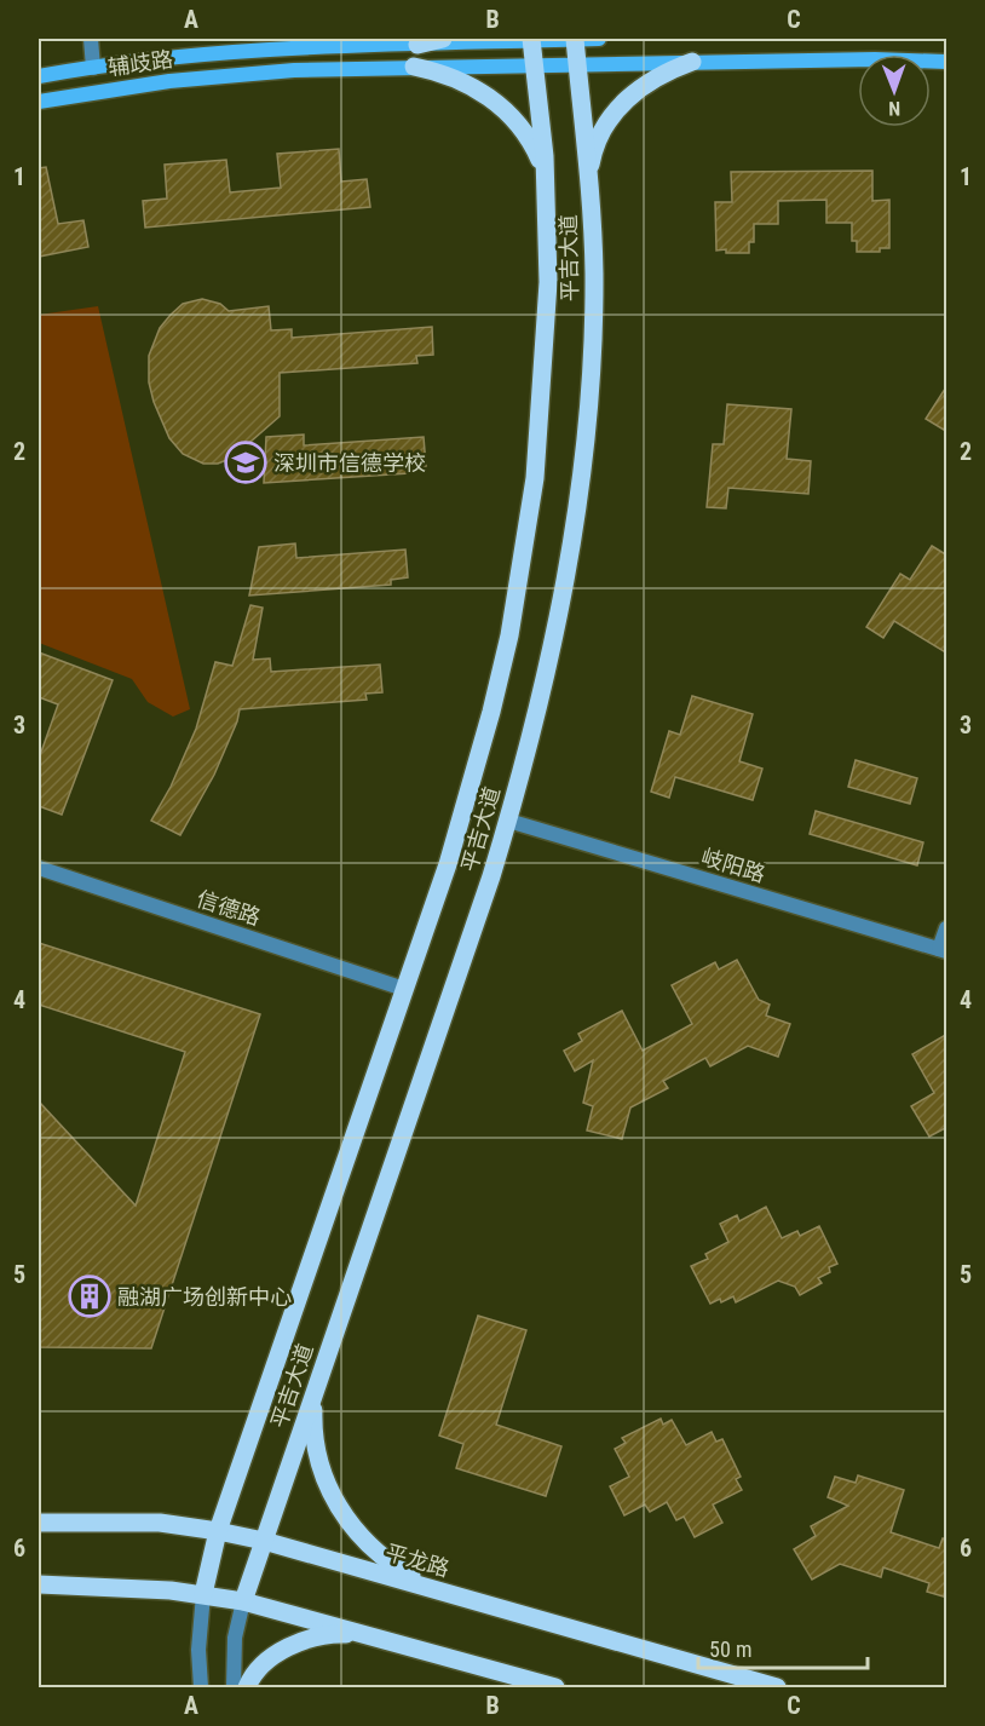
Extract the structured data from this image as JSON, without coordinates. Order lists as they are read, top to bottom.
{
  "streets": {
    "main road": ["平吉大道", "平龙路"],
    "street": ["辅歧路", "岐阳路", "信德路"]
  },
  "crossings": [
    ["辅歧路", "平吉大道"],
    ["平吉大道", "岐阳路"],
    ["平吉大道", "信德路"],
    ["平吉大道", "平龙路"]
  ],
  "places": {
    "school or university": ["深圳市信德学校"],
    "building": ["融湖广场创新中心"]
  },
  "scale_bar": "50 m",
  "north": "bottom",
  "grid": {
    "columns": ["A", "B", "C"],
    "rows": [
      "1",
      "2",
      "3",
      "4",
      "5",
      "6"
    ]
  }
}
